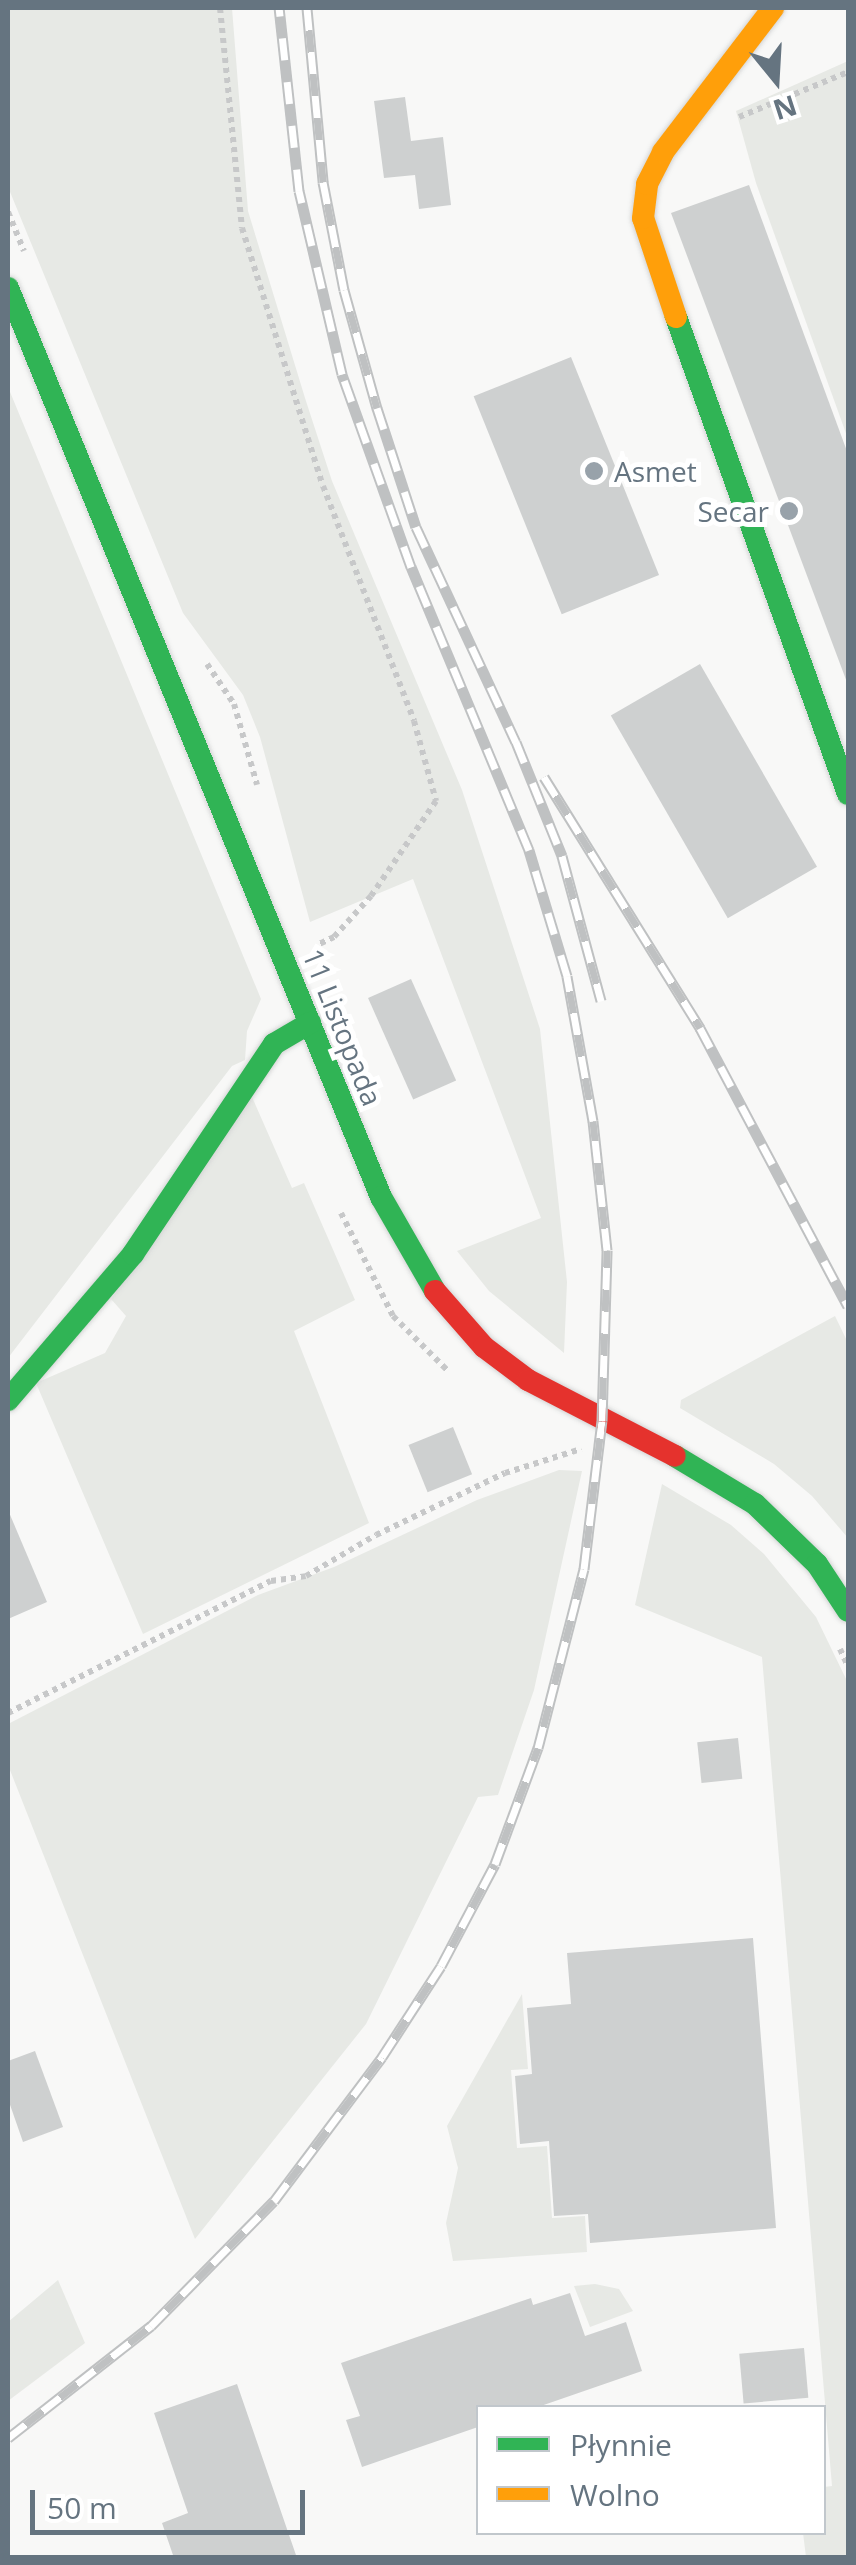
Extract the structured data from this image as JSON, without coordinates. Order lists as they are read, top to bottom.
{
  "streets": {
    "street": ["11 Listopada"]
  },
  "places": ["Asmet", "Secar"],
  "legend": ["Płynnie", "Wolno"],
  "scale_bar": "50 m",
  "north": "bottom"
}
